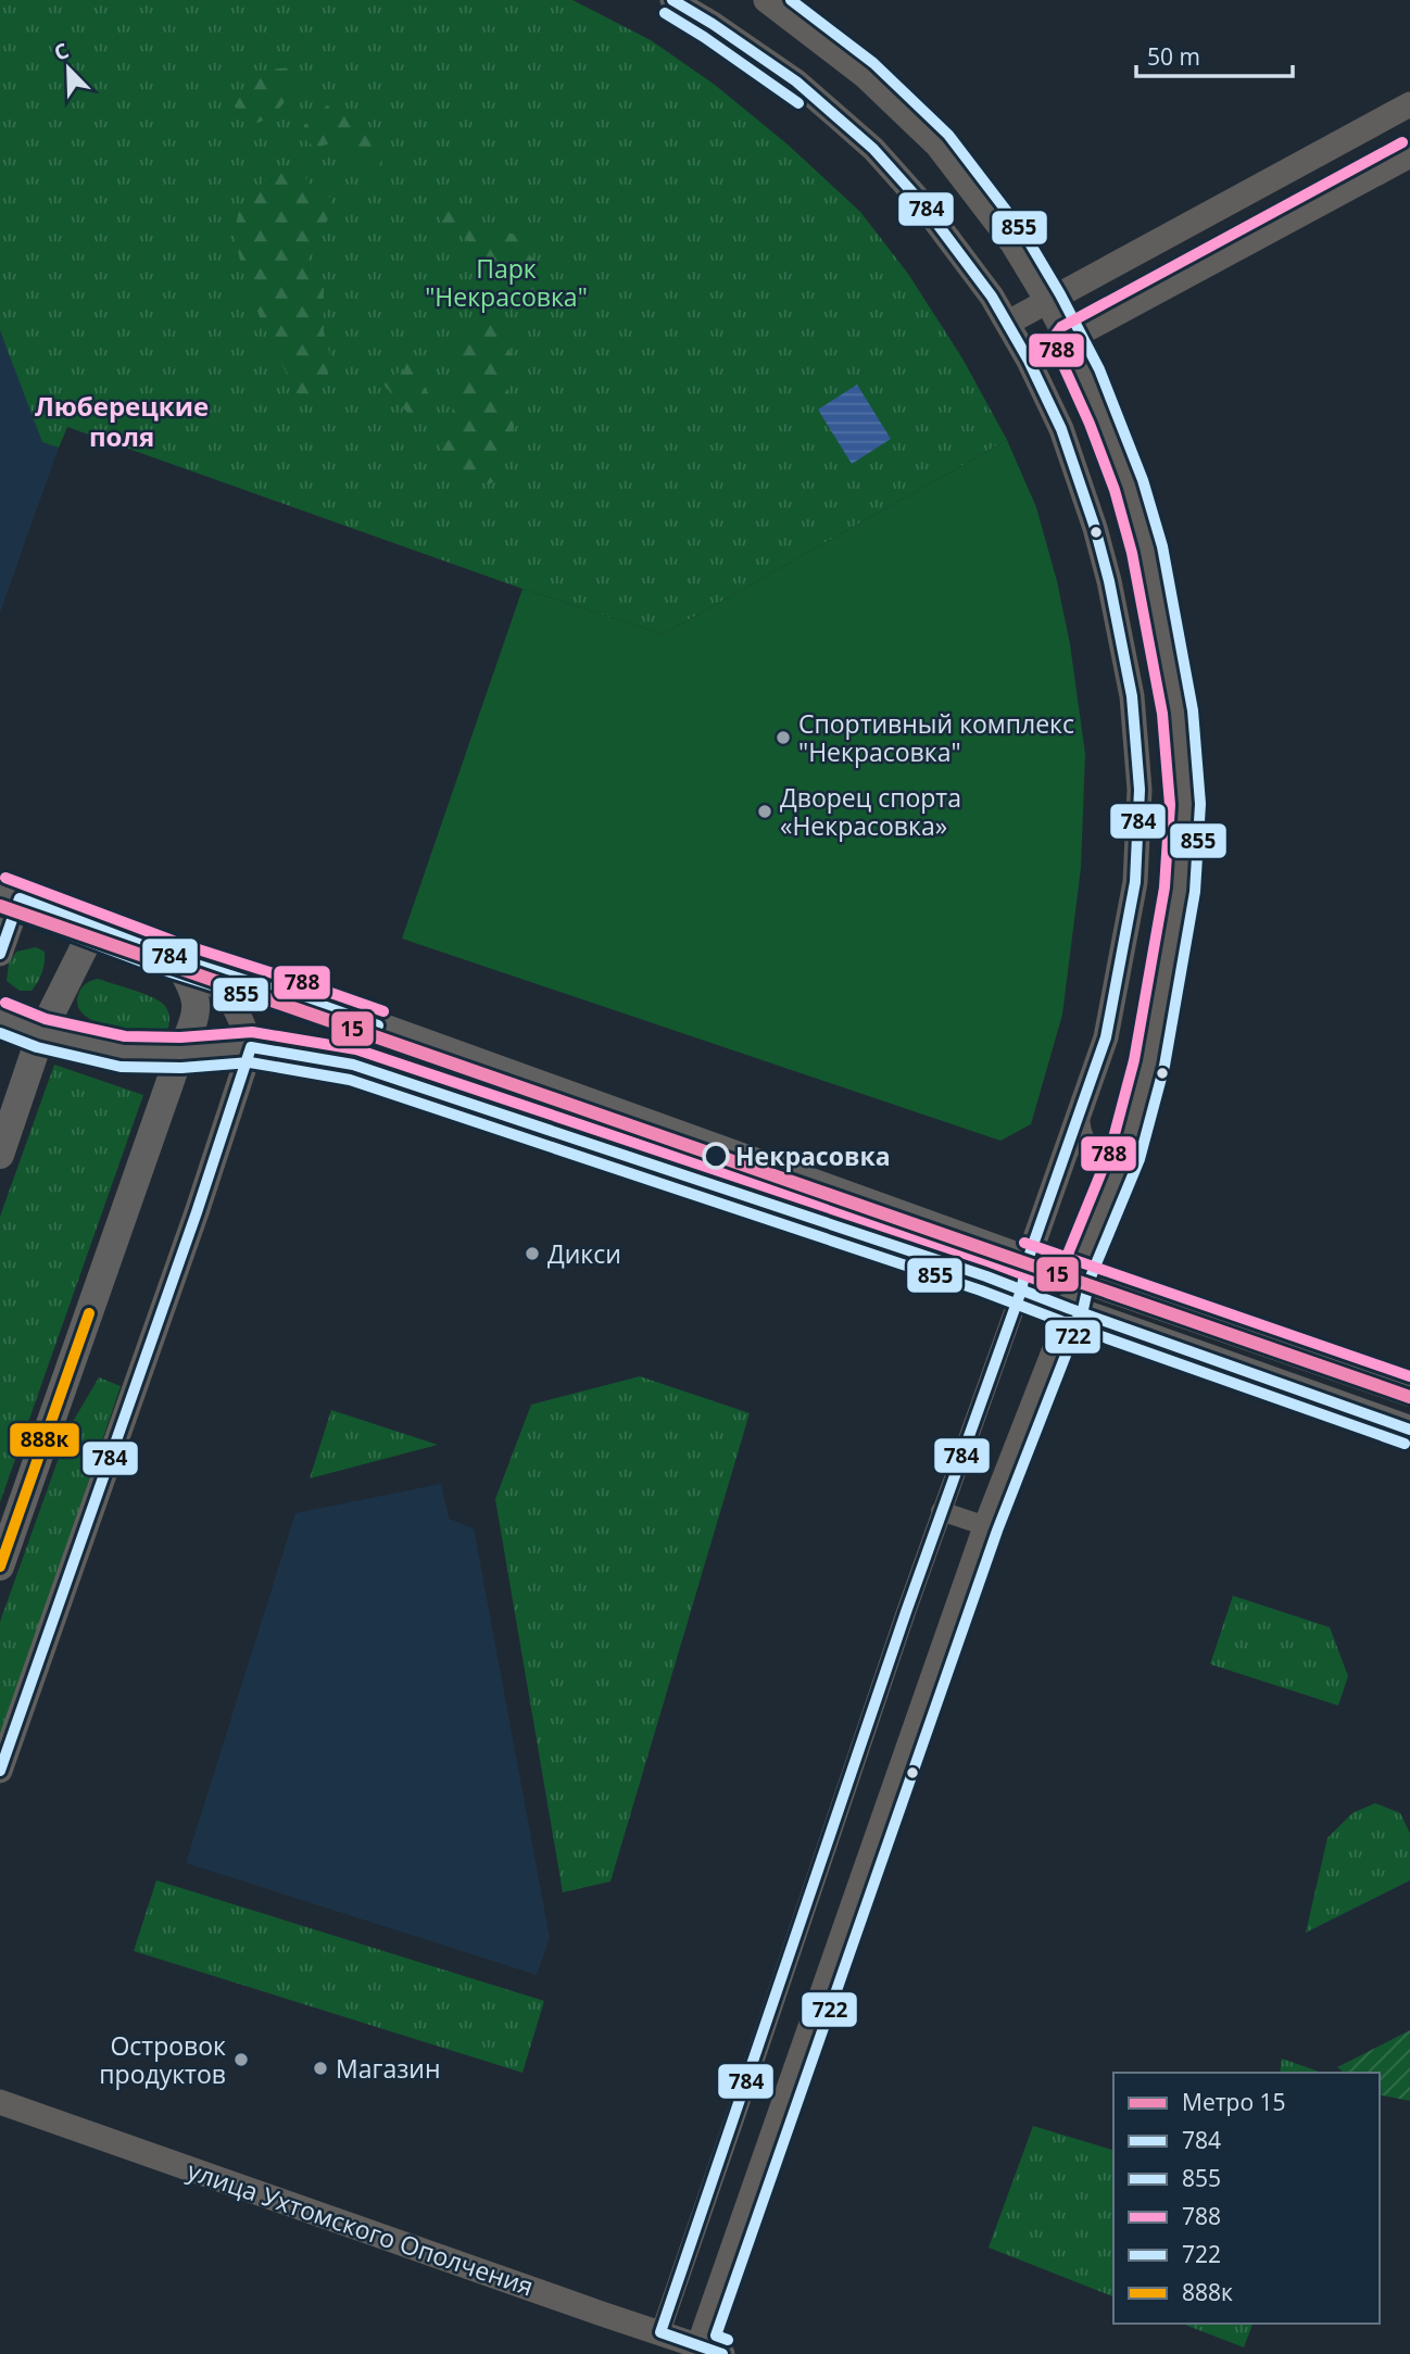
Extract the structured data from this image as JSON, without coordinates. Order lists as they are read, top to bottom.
{
  "streets": {
    "street": ["улица Ухтомского Ополчения"]
  },
  "districts": ["Люберецкие поля"],
  "parks": ["Парк \"Некрасовка\""],
  "places": [
    "Спортивный комплекс \"Некрасовка\"",
    "Дворец спорта «Некрасовка»",
    "Некрасовка",
    "Дикси",
    "Островок продуктов",
    "Магазин"
  ],
  "lines": [
    "transit line 784",
    "transit line 855",
    "transit line 788",
    "metro line 15",
    "transit line 888к",
    "transit line 722"
  ],
  "legend": [
    "Метро 15",
    "784",
    "855",
    "788",
    "722",
    "888к"
  ],
  "scale_bar": "50 m",
  "north": "top left"
}
